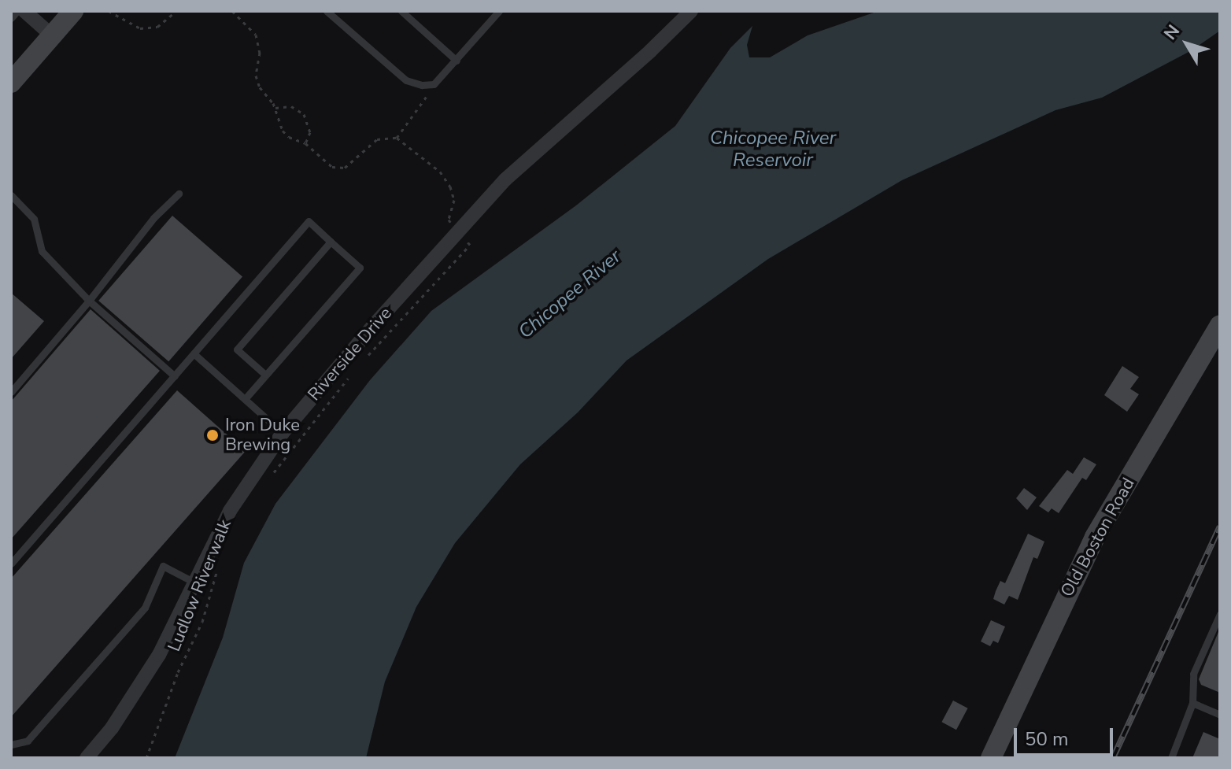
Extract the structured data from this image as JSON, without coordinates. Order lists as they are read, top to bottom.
{
  "streets": {
    "street": ["Riverside Drive", "Old Boston Road"],
    "path": ["Ludlow Riverwalk"]
  },
  "water": ["Chicopee River Reservoir", "Chicopee River"],
  "places": ["Iron Duke Brewing"],
  "scale_bar": "50 m",
  "north": "top left"
}
